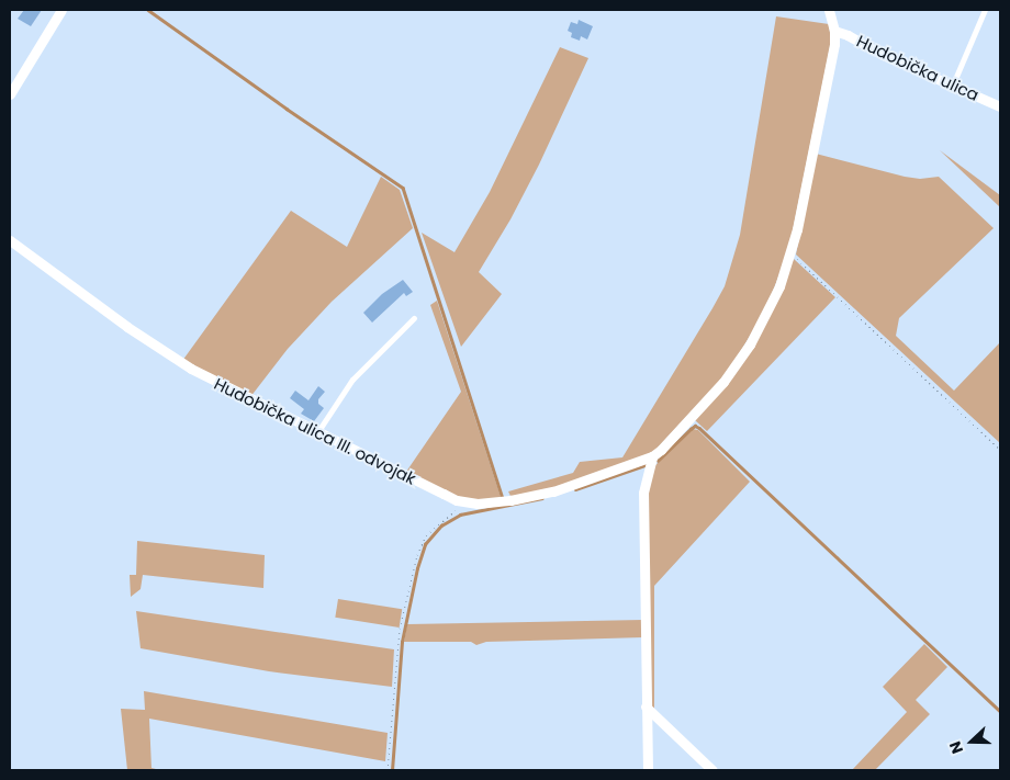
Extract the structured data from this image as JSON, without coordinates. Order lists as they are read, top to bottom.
{
  "streets": {
    "street": ["Hudobička ulica", "Hudobička ulica III. odvojak"]
  },
  "north": "left"
}
